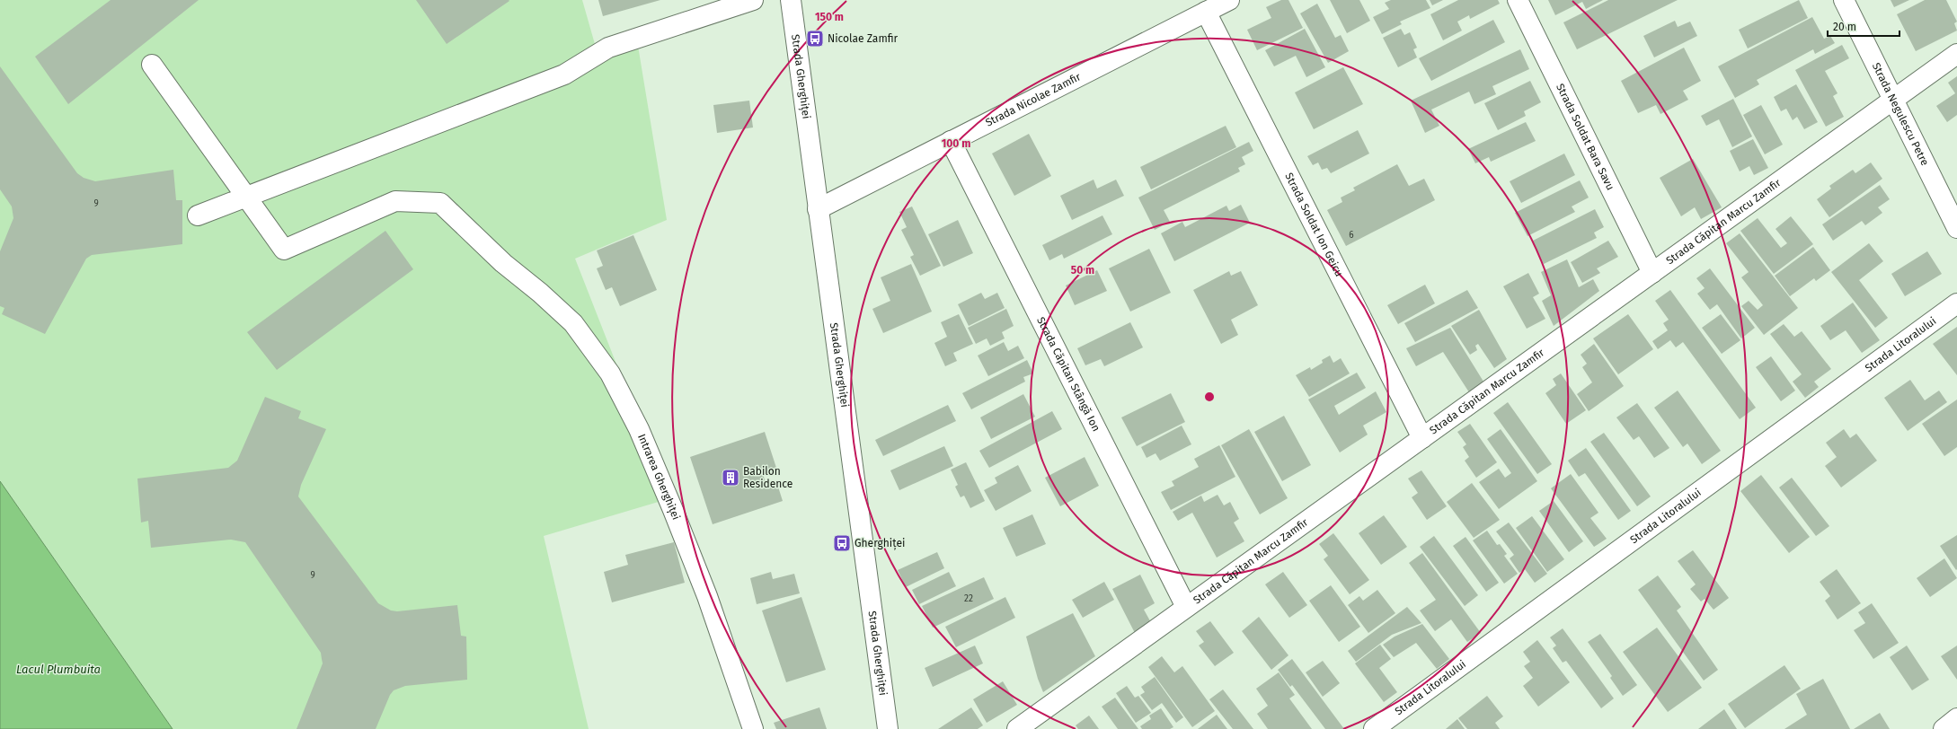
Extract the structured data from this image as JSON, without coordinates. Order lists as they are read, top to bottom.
{
  "streets": {
    "street": [
      "Strada Gherghiței",
      "Strada Nicolae Zamfir",
      "Strada Negulescu Petre",
      "Strada Soldat Bara Savu",
      "Strada Căpitan Marcu Zamfir",
      "Strada Soldat Ion Geicu",
      "Strada Litoralului",
      "Strada Căpitan Stângă Ion",
      "Intrarea Gherghiței"
    ]
  },
  "crossings": [
    ["Strada Gherghiței", "Strada Nicolae Zamfir"],
    ["Strada Nicolae Zamfir", "Strada Soldat Ion Geicu"],
    ["Strada Nicolae Zamfir", "Strada Căpitan Stângă Ion"],
    ["Strada Negulescu Petre", "Strada Căpitan Marcu Zamfir"],
    ["Strada Soldat Bara Savu", "Strada Căpitan Marcu Zamfir"],
    ["Strada Căpitan Marcu Zamfir", "Strada Soldat Ion Geicu"],
    ["Strada Căpitan Marcu Zamfir", "Strada Căpitan Stângă Ion"]
  ],
  "water": ["Lacul Plumbuita"],
  "places": {
    "bus stop": ["Nicolae Zamfir", "Gherghiței"],
    "building": ["Babilon Residence"]
  },
  "house_numbers": [
    "9",
    "6",
    "9",
    "22"
  ],
  "scale_bar": "20 m",
  "rings": ["150 m", "100 m", "50 m"]
}
